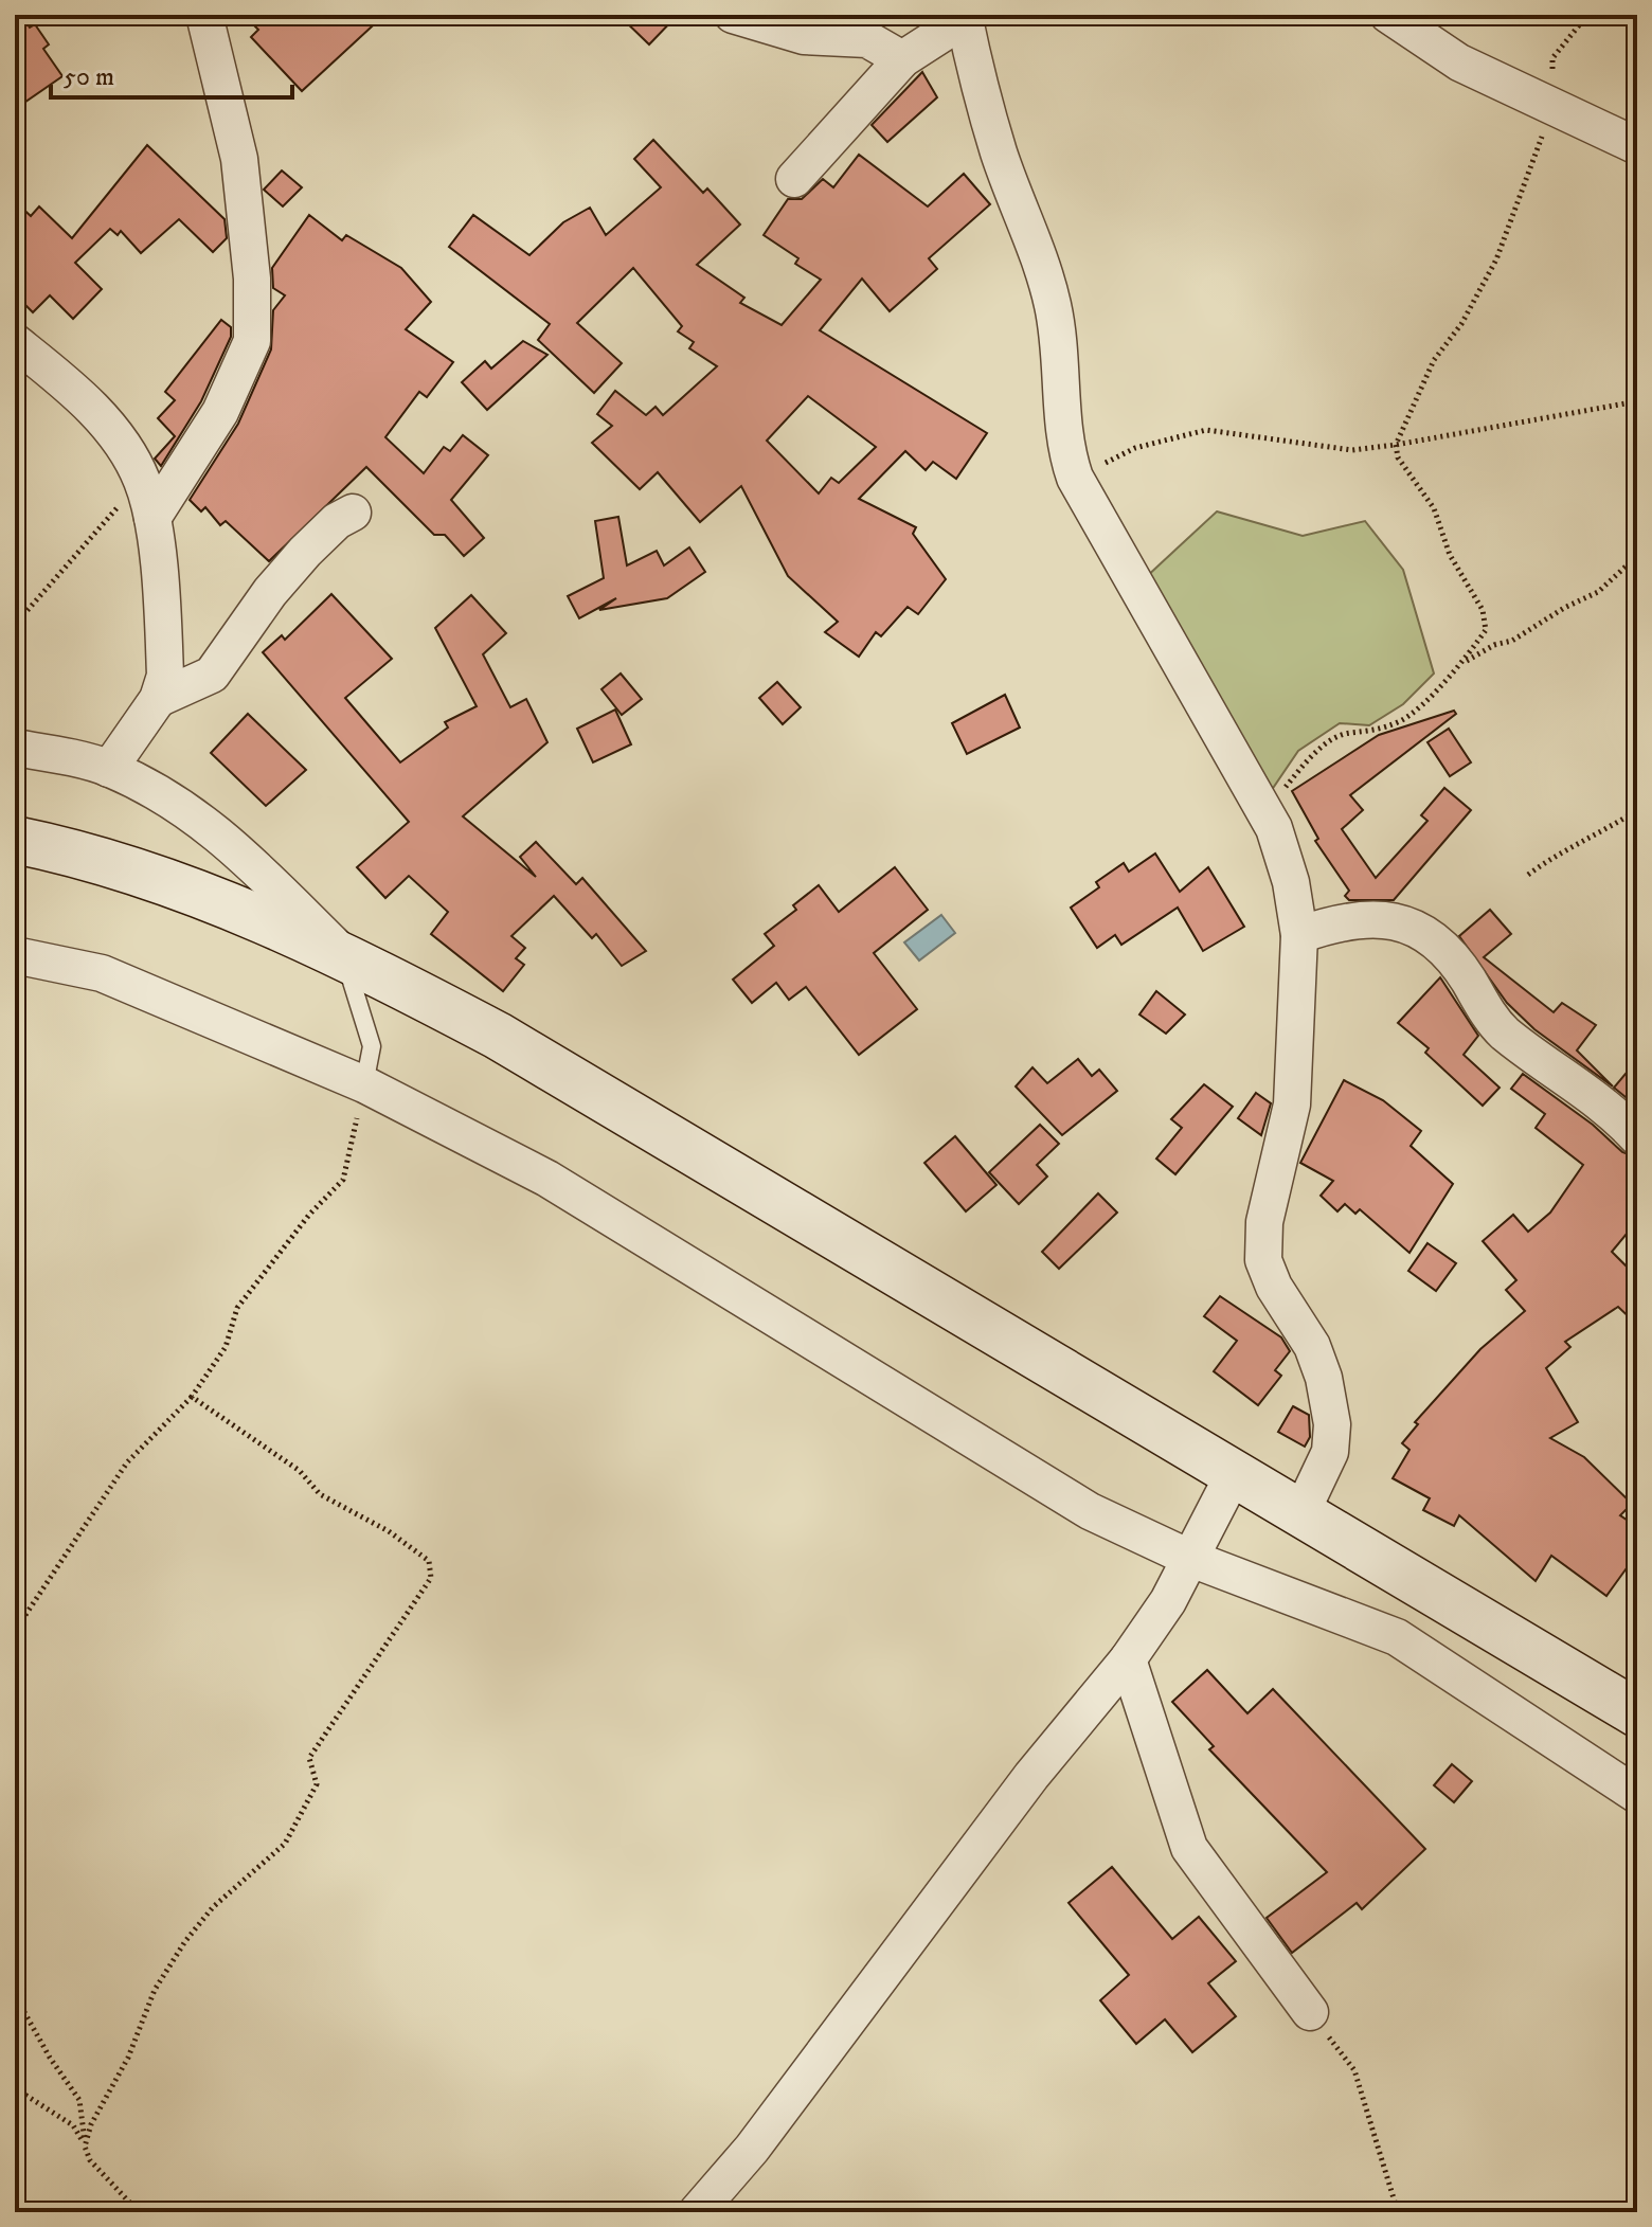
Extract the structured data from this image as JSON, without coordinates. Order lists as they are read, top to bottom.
{
  "scale_bar": "50 m"
}
